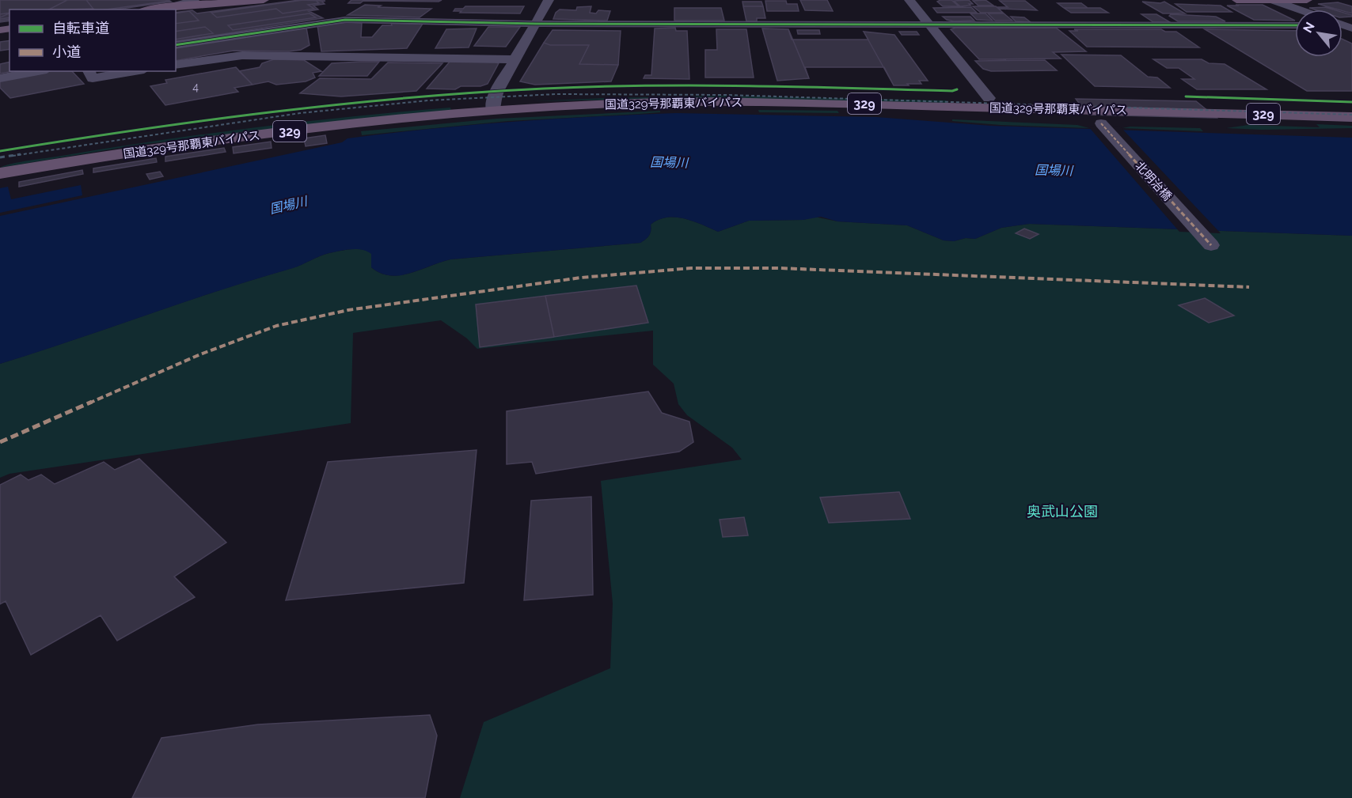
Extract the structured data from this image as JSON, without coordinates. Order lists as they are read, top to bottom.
{
  "streets": {
    "highway": ["国道329号那覇東バイパス", "329"],
    "street": ["北明治橋"]
  },
  "water": ["国場川"],
  "parks": ["奥武山公園"],
  "house_numbers": ["4"],
  "legend": ["自転車道", "小道"],
  "north": "top left"
}
